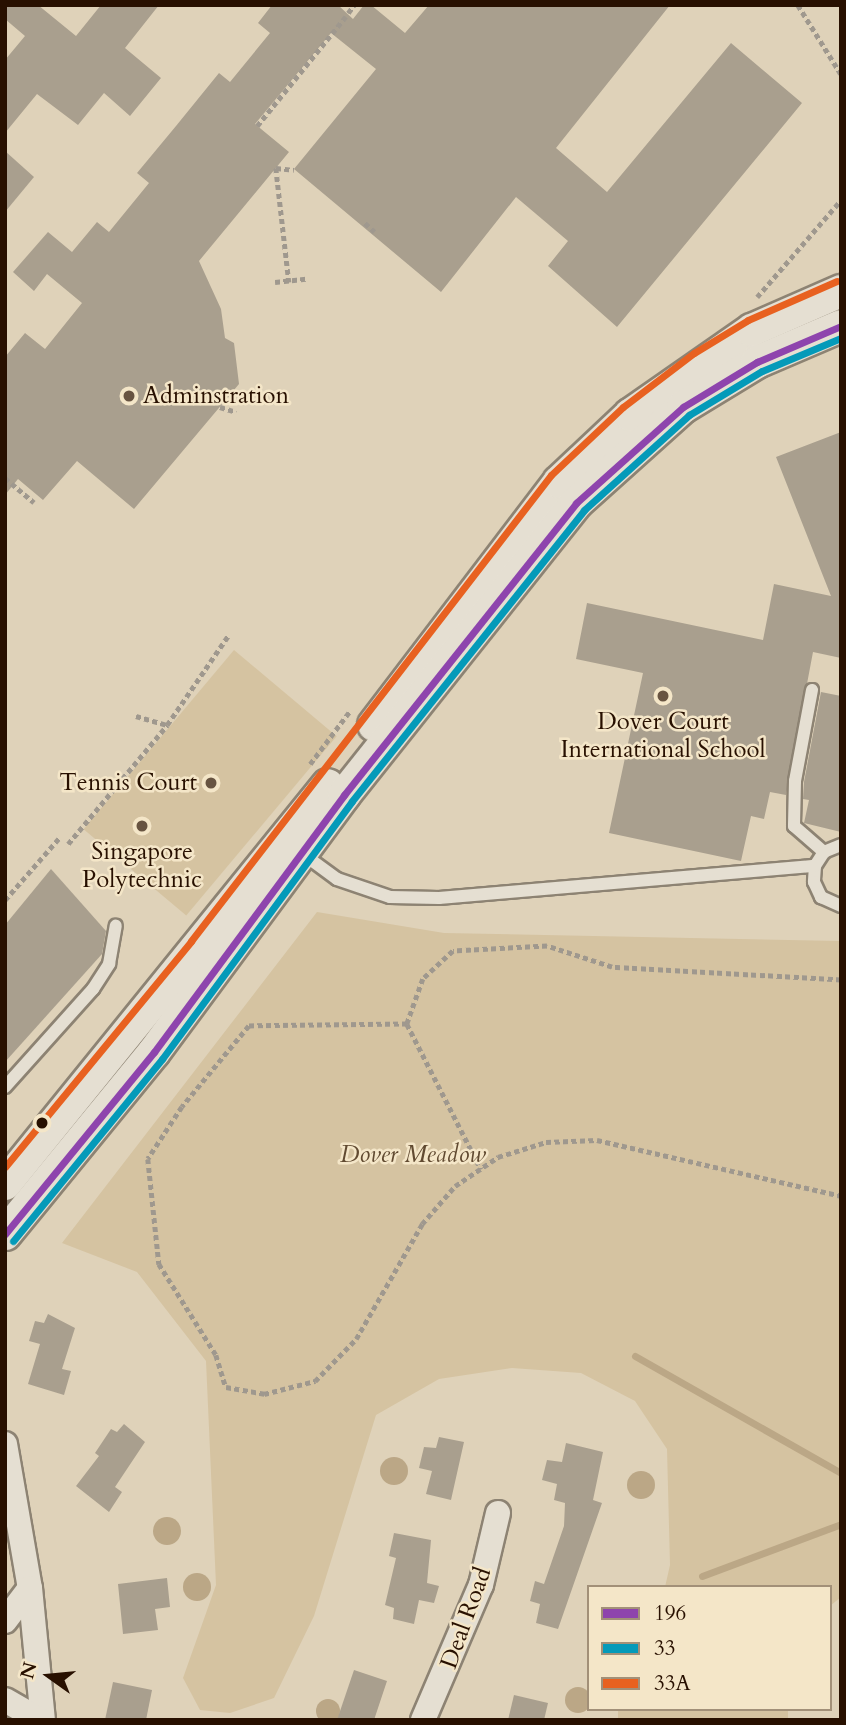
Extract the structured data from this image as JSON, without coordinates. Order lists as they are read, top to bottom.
{
  "streets": {
    "street": ["Deal Road"]
  },
  "parks": ["Dover Meadow"],
  "places": [
    "Adminstration",
    "Dover Court International School",
    "Tennis Court",
    "Singapore Polytechnic"
  ],
  "lines": ["transit line 33A", "transit line 196", "transit line 33"],
  "legend": ["196", "33", "33A"],
  "north": "left"
}
